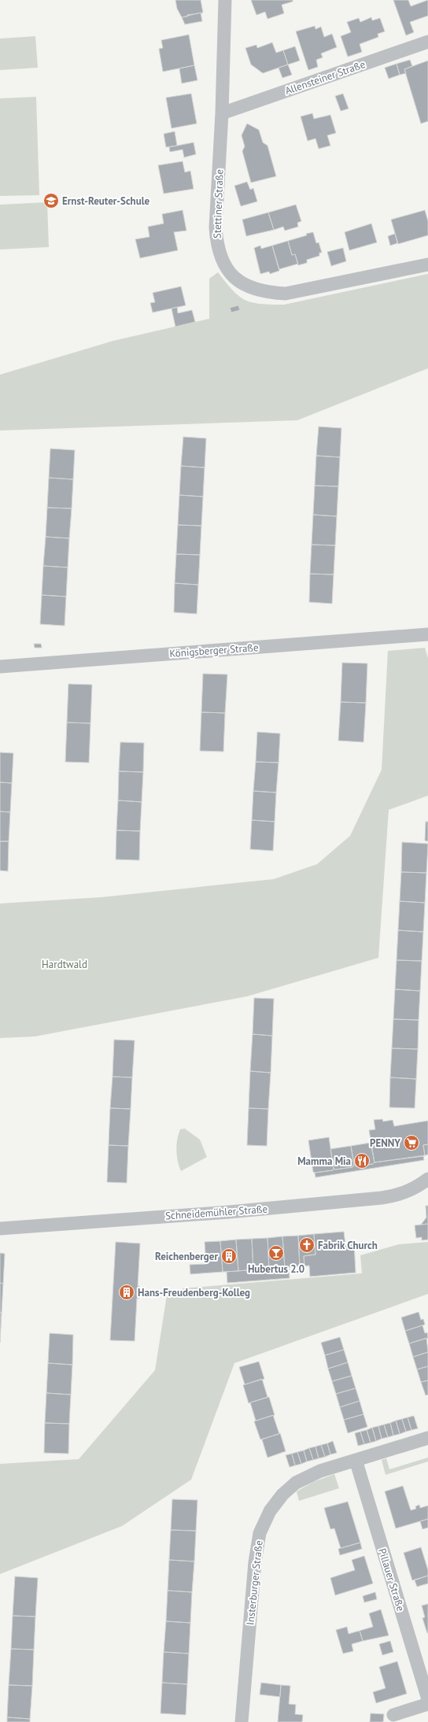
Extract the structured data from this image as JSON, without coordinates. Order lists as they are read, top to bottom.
{
  "streets": {
    "street": [
      "Allensteiner Straße",
      "Stettiner Straße",
      "Königsberger Straße",
      "Schneidemühler Straße",
      "Pillauer Straße",
      "Insterburger Straße"
    ]
  },
  "crossings": [
    ["Allensteiner Straße", "Stettiner Straße"],
    ["Pillauer Straße", "Insterburger Straße"]
  ],
  "parks": ["Hardtwald"],
  "places": {
    "school or university": ["Ernst-Reuter-Schule"],
    "supermarket": ["PENNY"],
    "restaurant": ["Mamma Mia"],
    "church": ["Fabrik Church"],
    "bar": ["Hubertus 2.0"],
    "building": ["Reichenberger", "Hans-Freudenberg-Kolleg"]
  }
}
